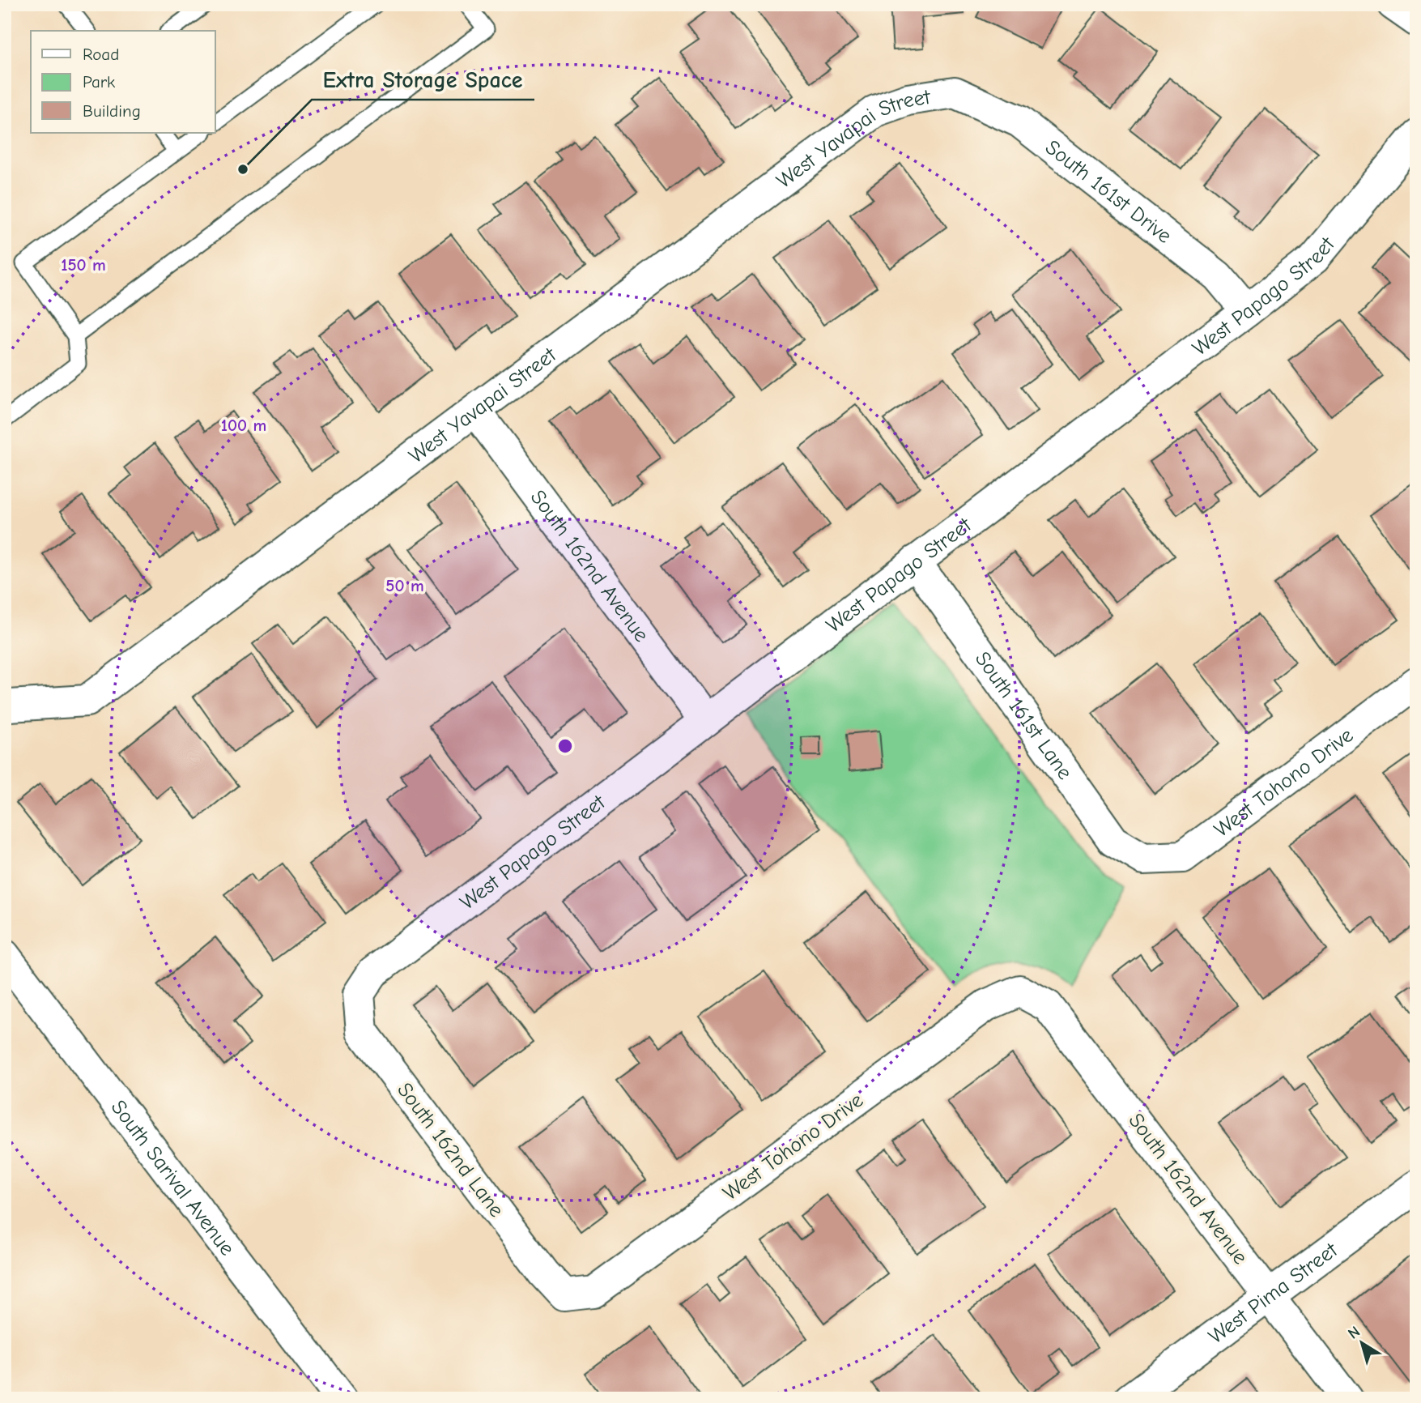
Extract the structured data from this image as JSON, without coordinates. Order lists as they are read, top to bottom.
{
  "streets": {
    "street": [
      "West Yavapai Street",
      "South 161st Drive",
      "West Papago Street",
      "South 162nd Avenue",
      "South 161st Lane",
      "West Tohono Drive",
      "South 162nd Lane",
      "South Sarival Avenue",
      "West Pima Street"
    ]
  },
  "crossings": [
    ["West Yavapai Street", "South 161st Drive"],
    ["West Yavapai Street", "South 162nd Avenue"],
    ["South 161st Drive", "West Papago Street"],
    ["West Papago Street", "South 162nd Avenue"],
    ["West Papago Street", "South 161st Lane"],
    ["West Papago Street", "South 162nd Lane"],
    ["South 162nd Avenue", "West Tohono Drive"],
    ["South 162nd Avenue", "West Pima Street"],
    ["South 161st Lane", "West Tohono Drive"],
    ["West Tohono Drive", "South 162nd Lane"]
  ],
  "places": ["Extra Storage Space"],
  "legend": ["Road", "Park", "Building"],
  "north": "top left",
  "rings": ["150 m", "100 m", "50 m"]
}
